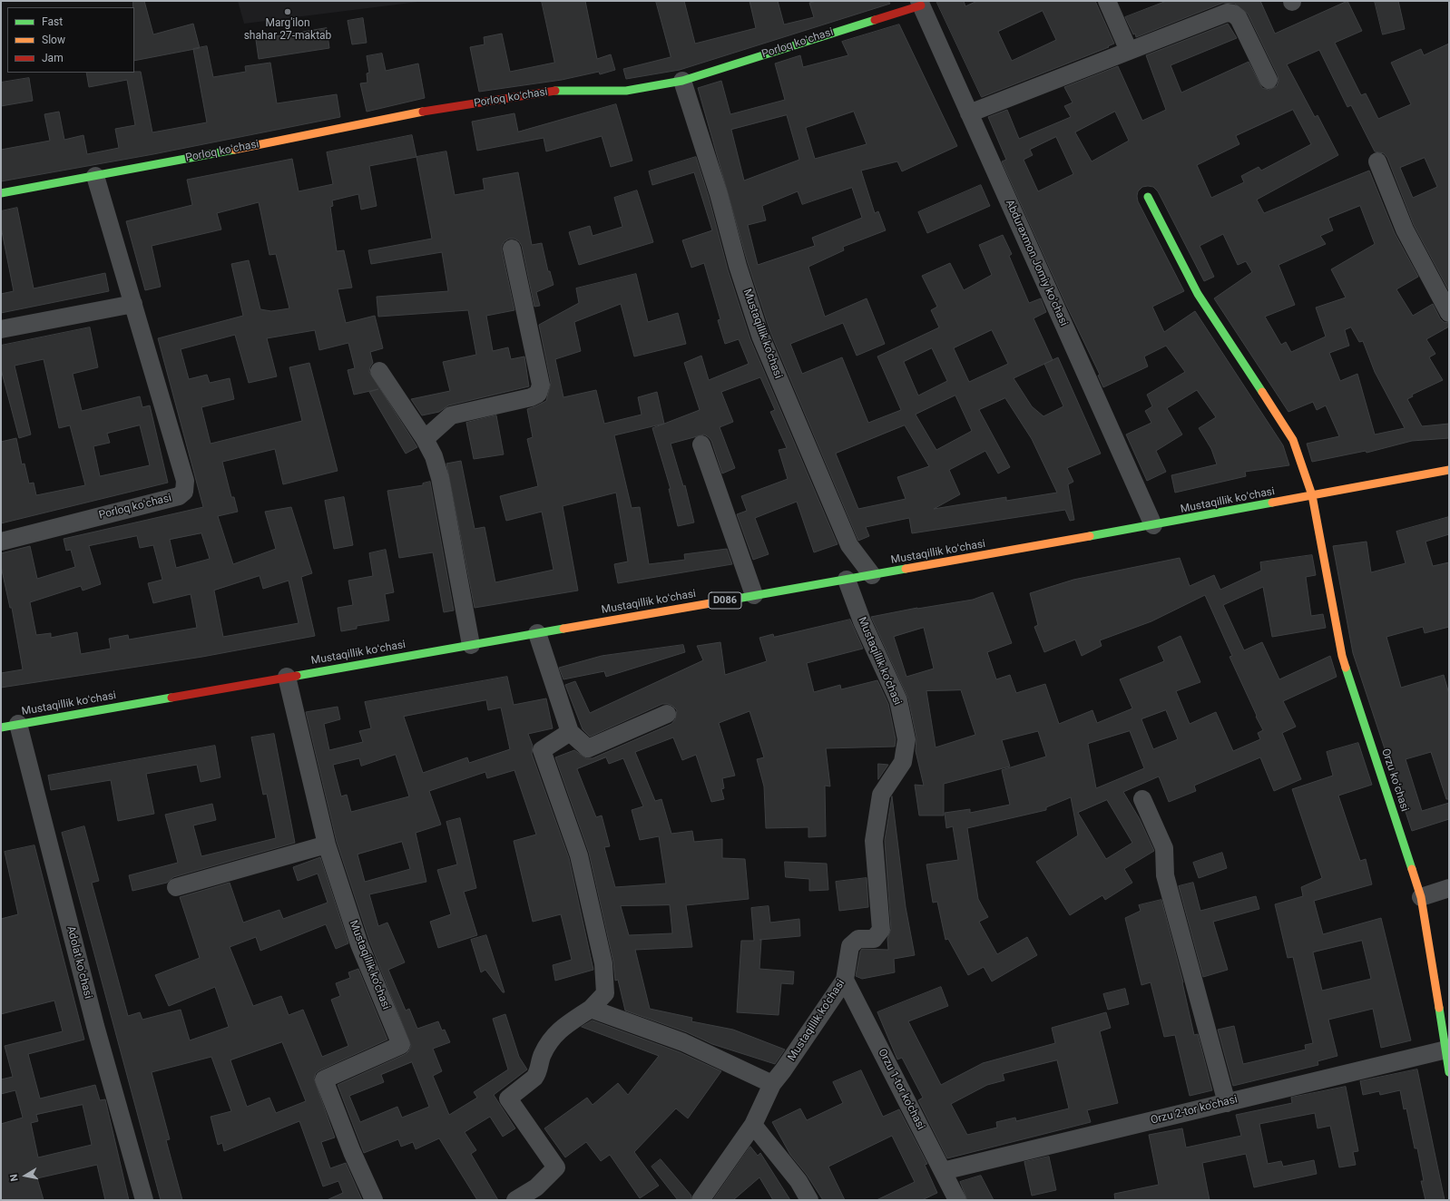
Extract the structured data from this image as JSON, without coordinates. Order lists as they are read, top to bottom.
{
  "streets": {
    "street": [
      "Porloq koʻchasi",
      "Abduraxmon Jomiy koʻchasi",
      "Mustaqillik ko‘chasi",
      "Mustaqillik koʻchasi",
      "D086",
      "Orzu koʻchasi",
      "Adolat koʻchasi",
      "Orzu 1-tor ko'chasi",
      "Orzu 2-tor ko'chasi"
    ]
  },
  "crossings": [
    ["Porloq koʻchasi", "Abduraxmon Jomiy koʻchasi"],
    ["Porloq koʻchasi", "Mustaqillik ko‘chasi"],
    ["Abduraxmon Jomiy koʻchasi", "Mustaqillik koʻchasi"],
    ["Mustaqillik ko‘chasi", "Mustaqillik koʻchasi"],
    ["Mustaqillik ko‘chasi", "Orzu 1-tor ko'chasi"],
    ["Mustaqillik koʻchasi", "Orzu koʻchasi"],
    ["Mustaqillik koʻchasi", "Adolat koʻchasi"],
    ["Orzu koʻchasi", "Orzu 2-tor ko'chasi"],
    ["Orzu 1-tor ko'chasi", "Orzu 2-tor ko'chasi"]
  ],
  "places": ["Marg'ilon shahar 27-maktab"],
  "legend": ["Fast", "Slow", "Jam"],
  "north": "left"
}
